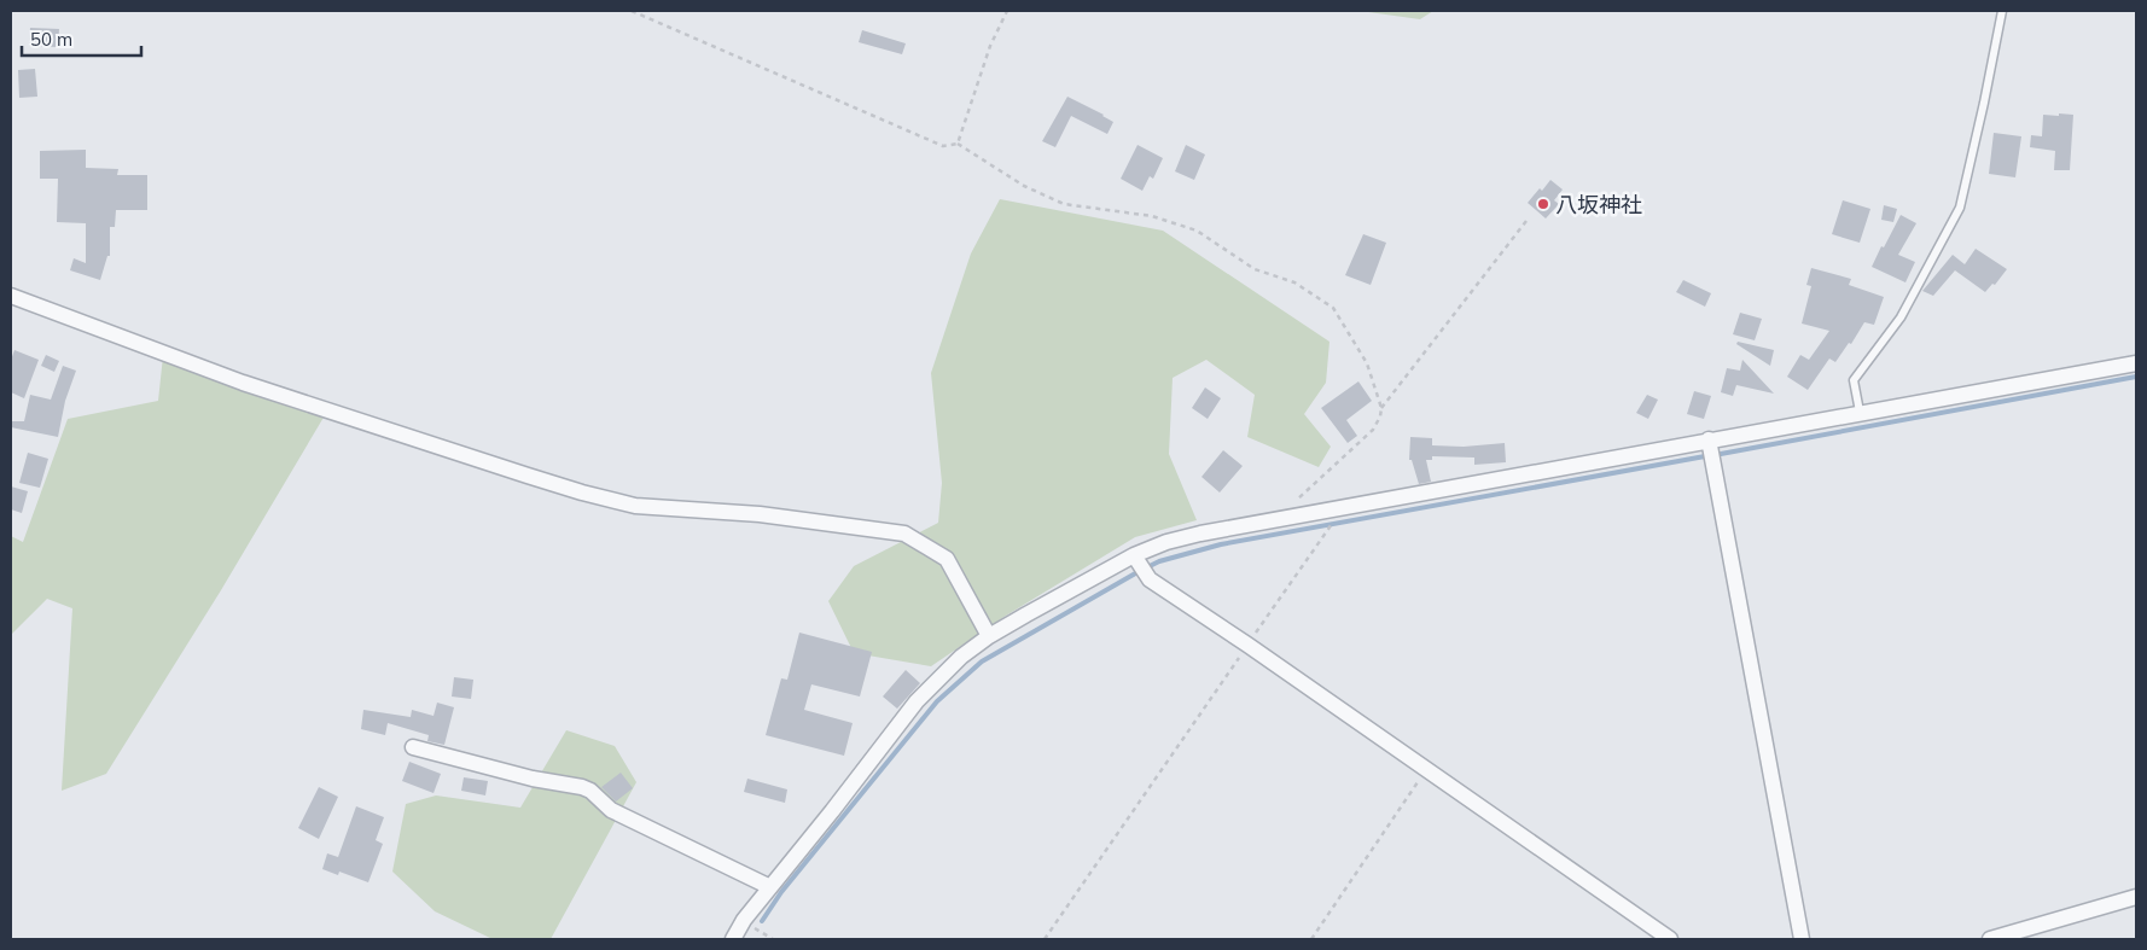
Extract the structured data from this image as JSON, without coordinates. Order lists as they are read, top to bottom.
{
  "places": ["八坂神社"],
  "scale_bar": "50 m"
}
